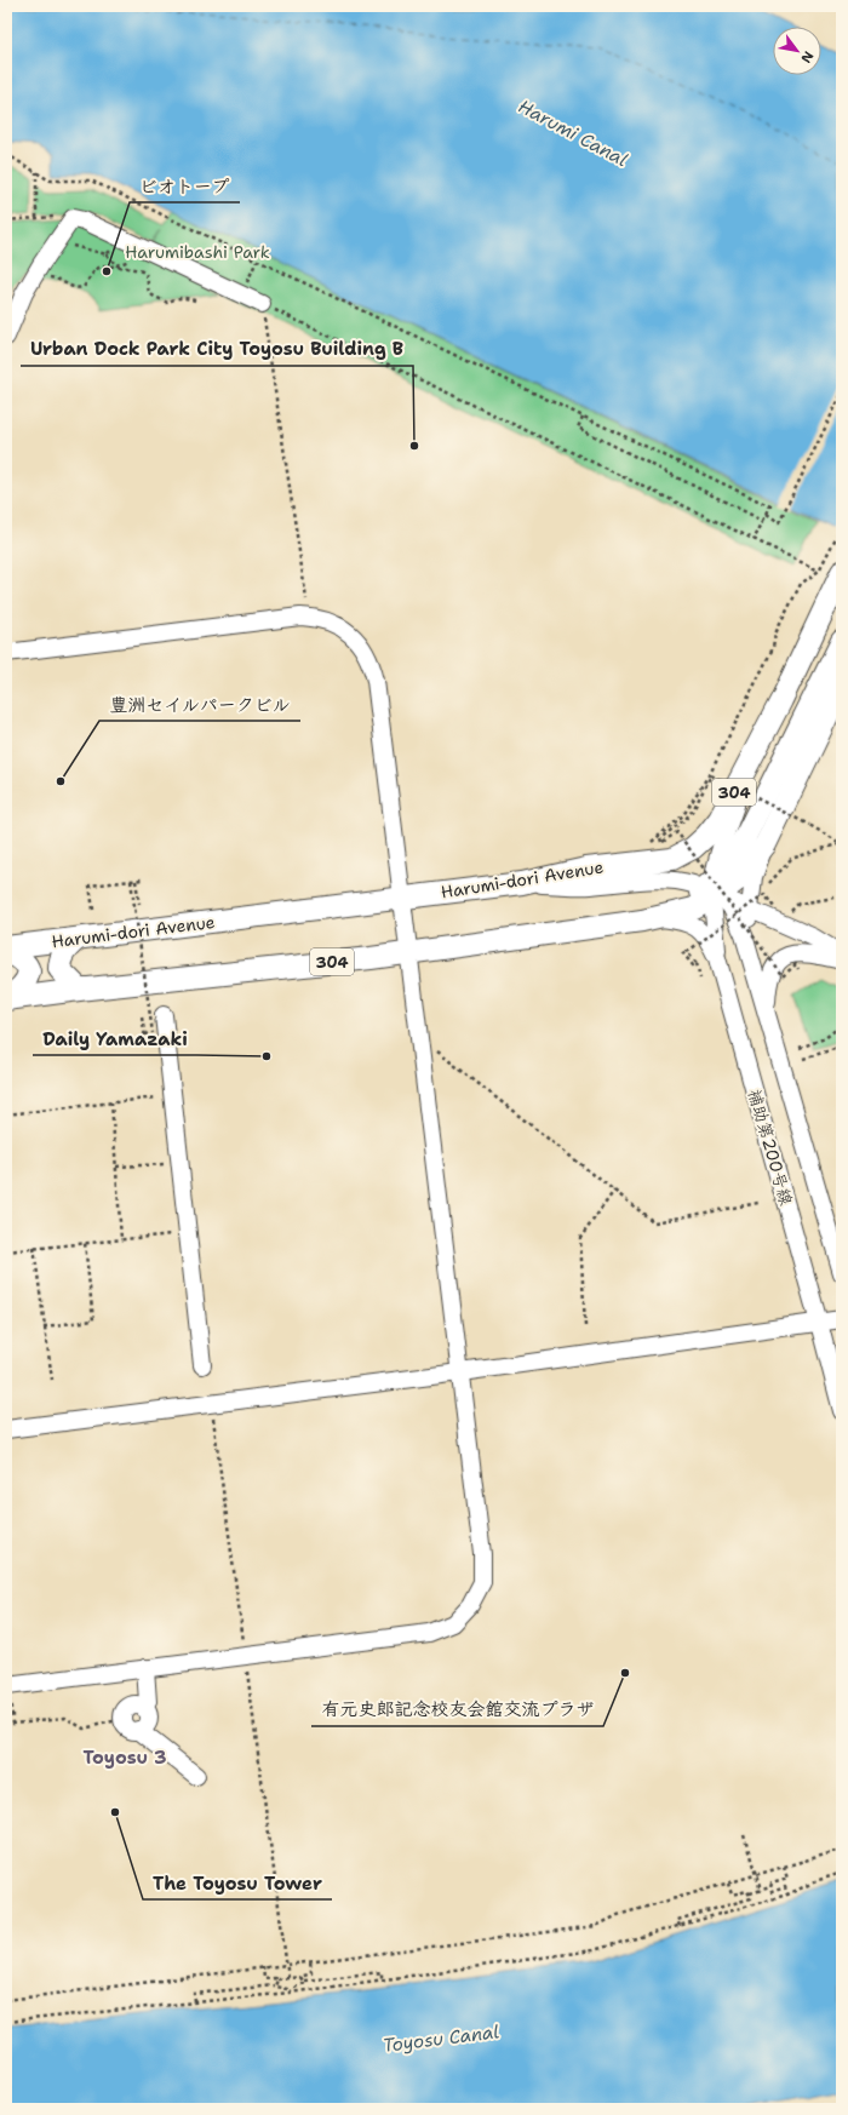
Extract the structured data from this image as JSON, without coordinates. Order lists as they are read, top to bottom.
{
  "streets": {
    "main road": ["304", "Harumi-dori Avenue"],
    "street": ["補助第200号線"]
  },
  "crossings": [
    ["304", "補助第200号線"]
  ],
  "districts": ["Toyosu 3"],
  "water": ["Harumi Canal", "Toyosu Canal"],
  "parks": ["Harumibashi Park"],
  "places": [
    "ビオトープ",
    "Urban Dock Park City Toyosu Building B",
    "豊洲セイルパークビル",
    "Daily Yamazaki",
    "有元史郎記念校友会館交流プラザ",
    "The Toyosu Tower"
  ],
  "north": "bottom right"
}
